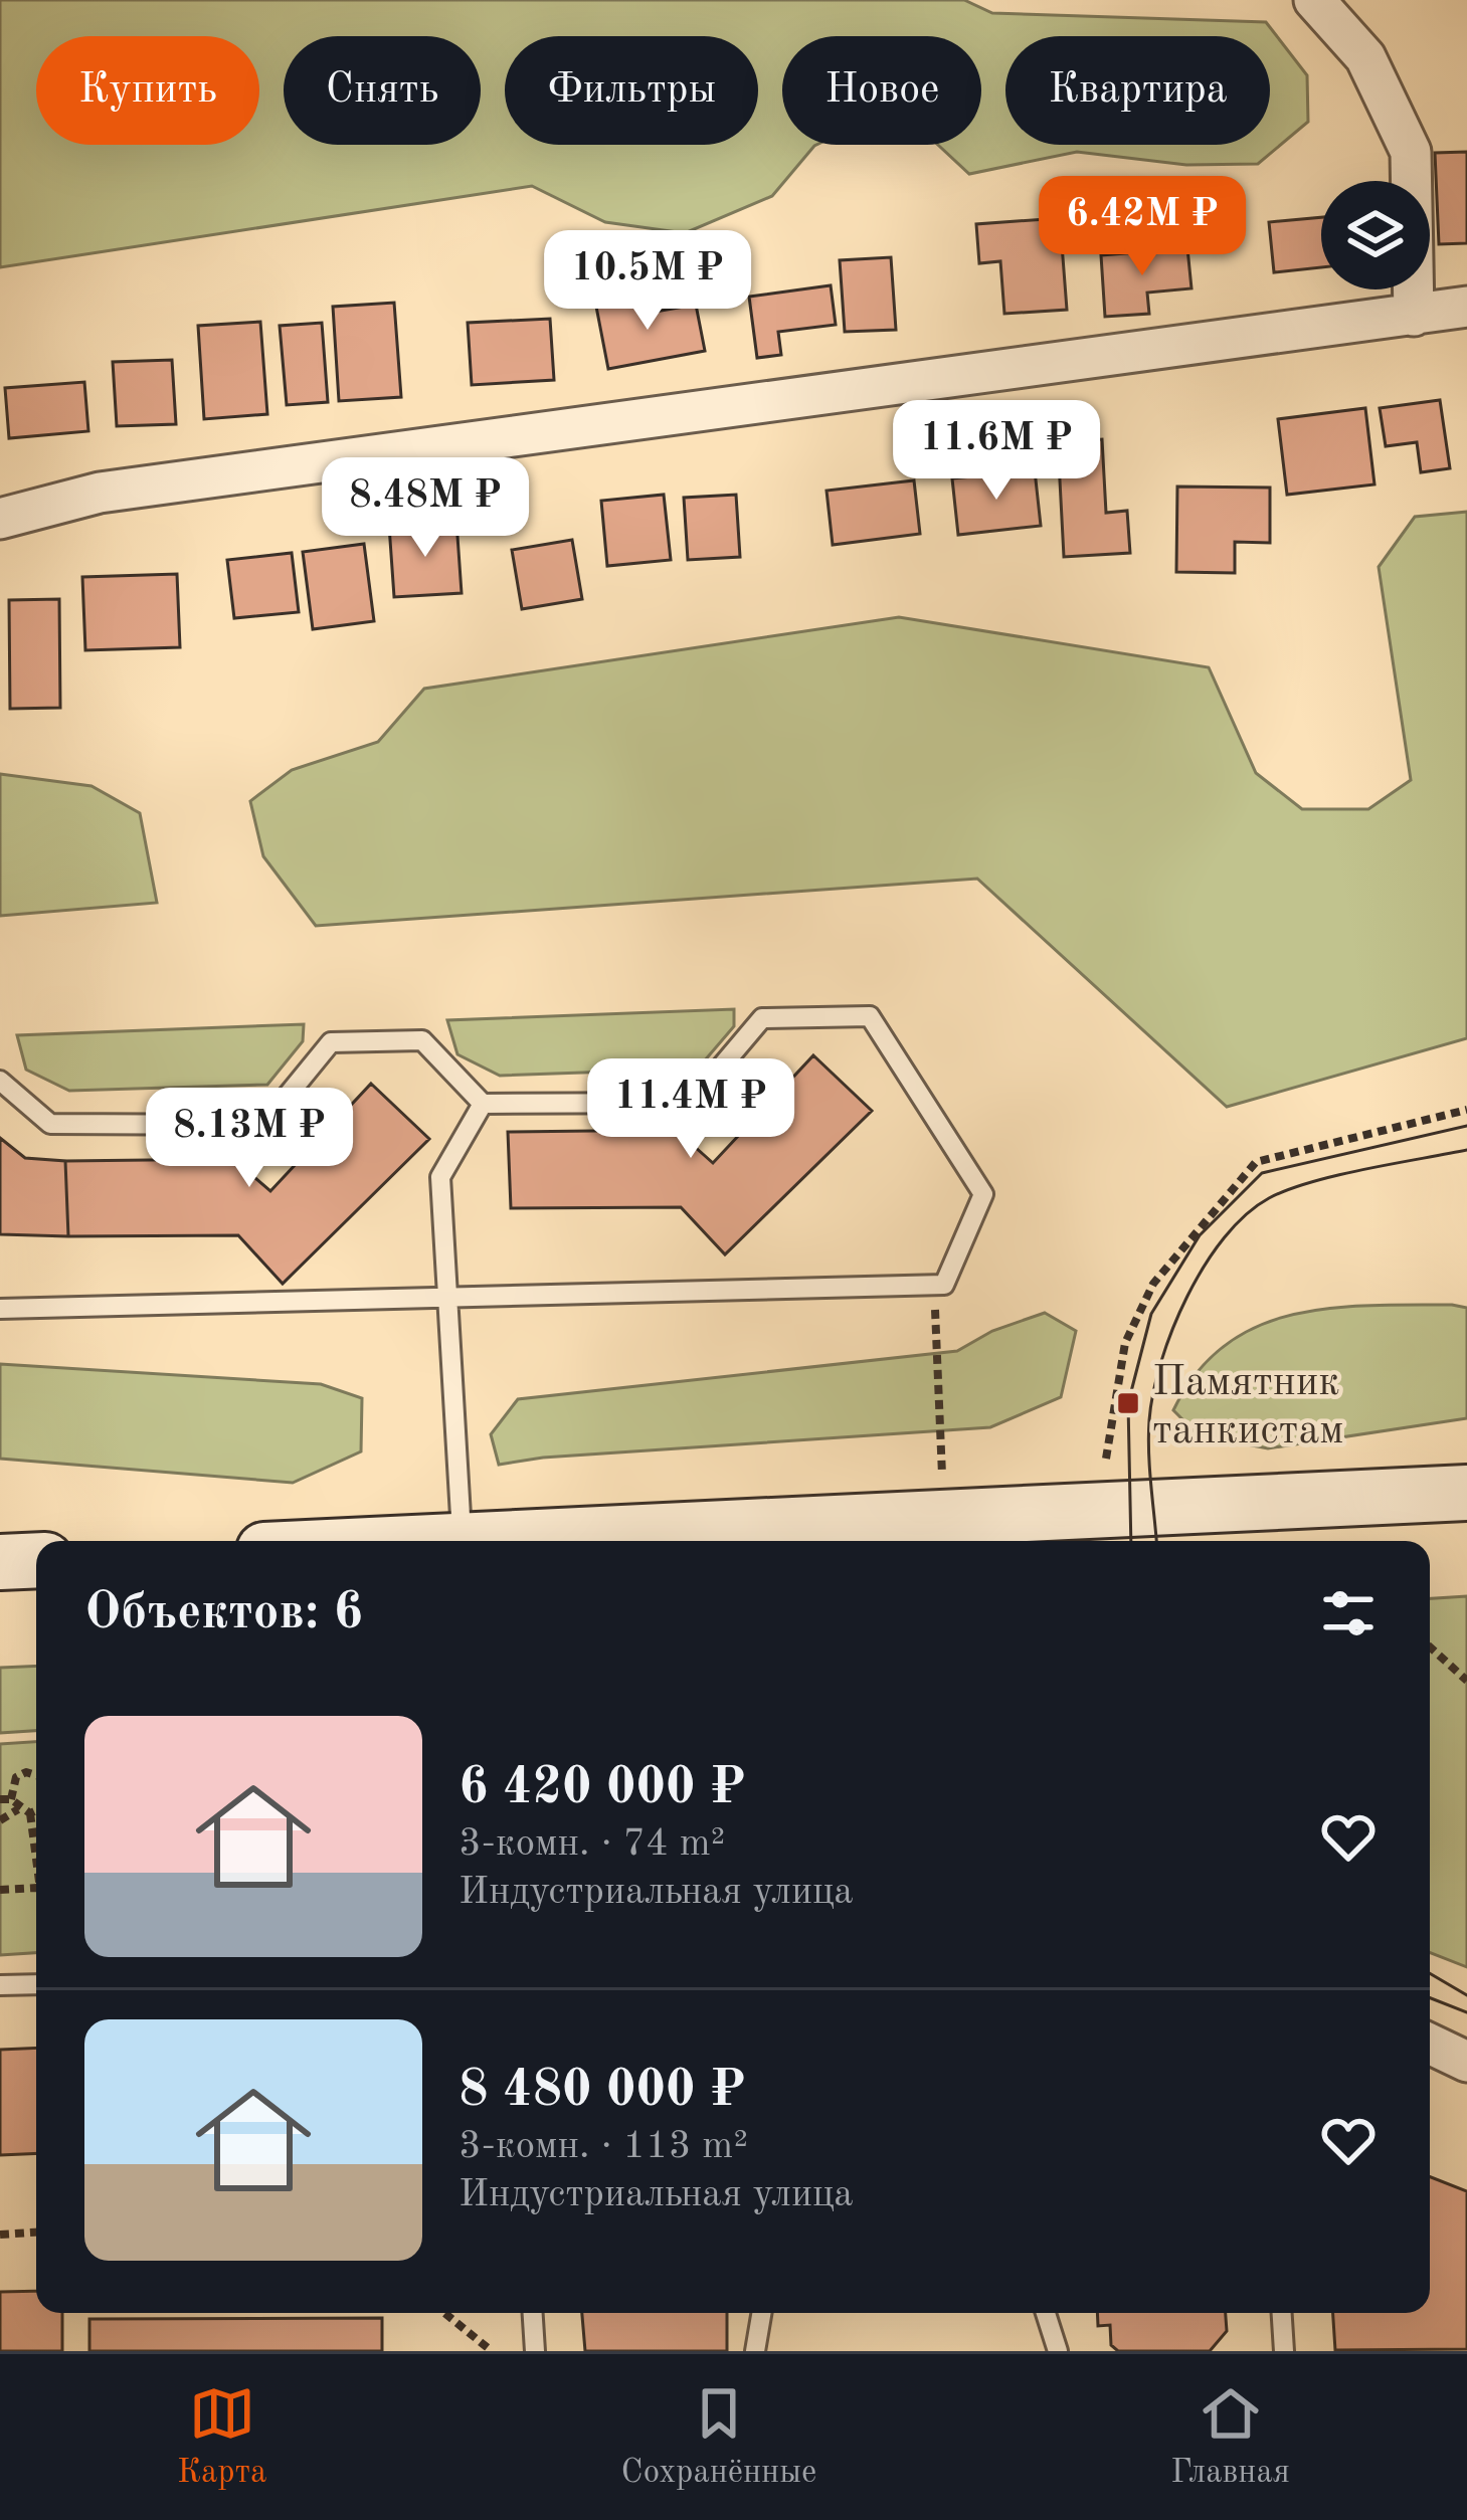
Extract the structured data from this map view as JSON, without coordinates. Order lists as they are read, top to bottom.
{
  "places": {
    "transit": ["Памятник танкистам"]
  },
  "page": {
    "chip": [
      "Купить",
      "Снять",
      "Фильтры",
      "Новое",
      "Квартира"
    ],
    "price": [
      "6.42M ₽",
      "10.5M ₽",
      "11.6M ₽",
      "8.48M ₽",
      "11.4M ₽",
      "8.13M ₽"
    ],
    "heading": "Объектов: 6",
    "list": [
      {
        "name": "6 420 000 ₽",
        "note": "3-комн. · 74 m² · Индустриальная улица"
      },
      {
        "name": "8 480 000 ₽",
        "note": "3-комн. · 113 m² · Индустриальная улица"
      }
    ],
    "tabs": ["Карта", "Сохранённые", "Главная"]
  }
}
